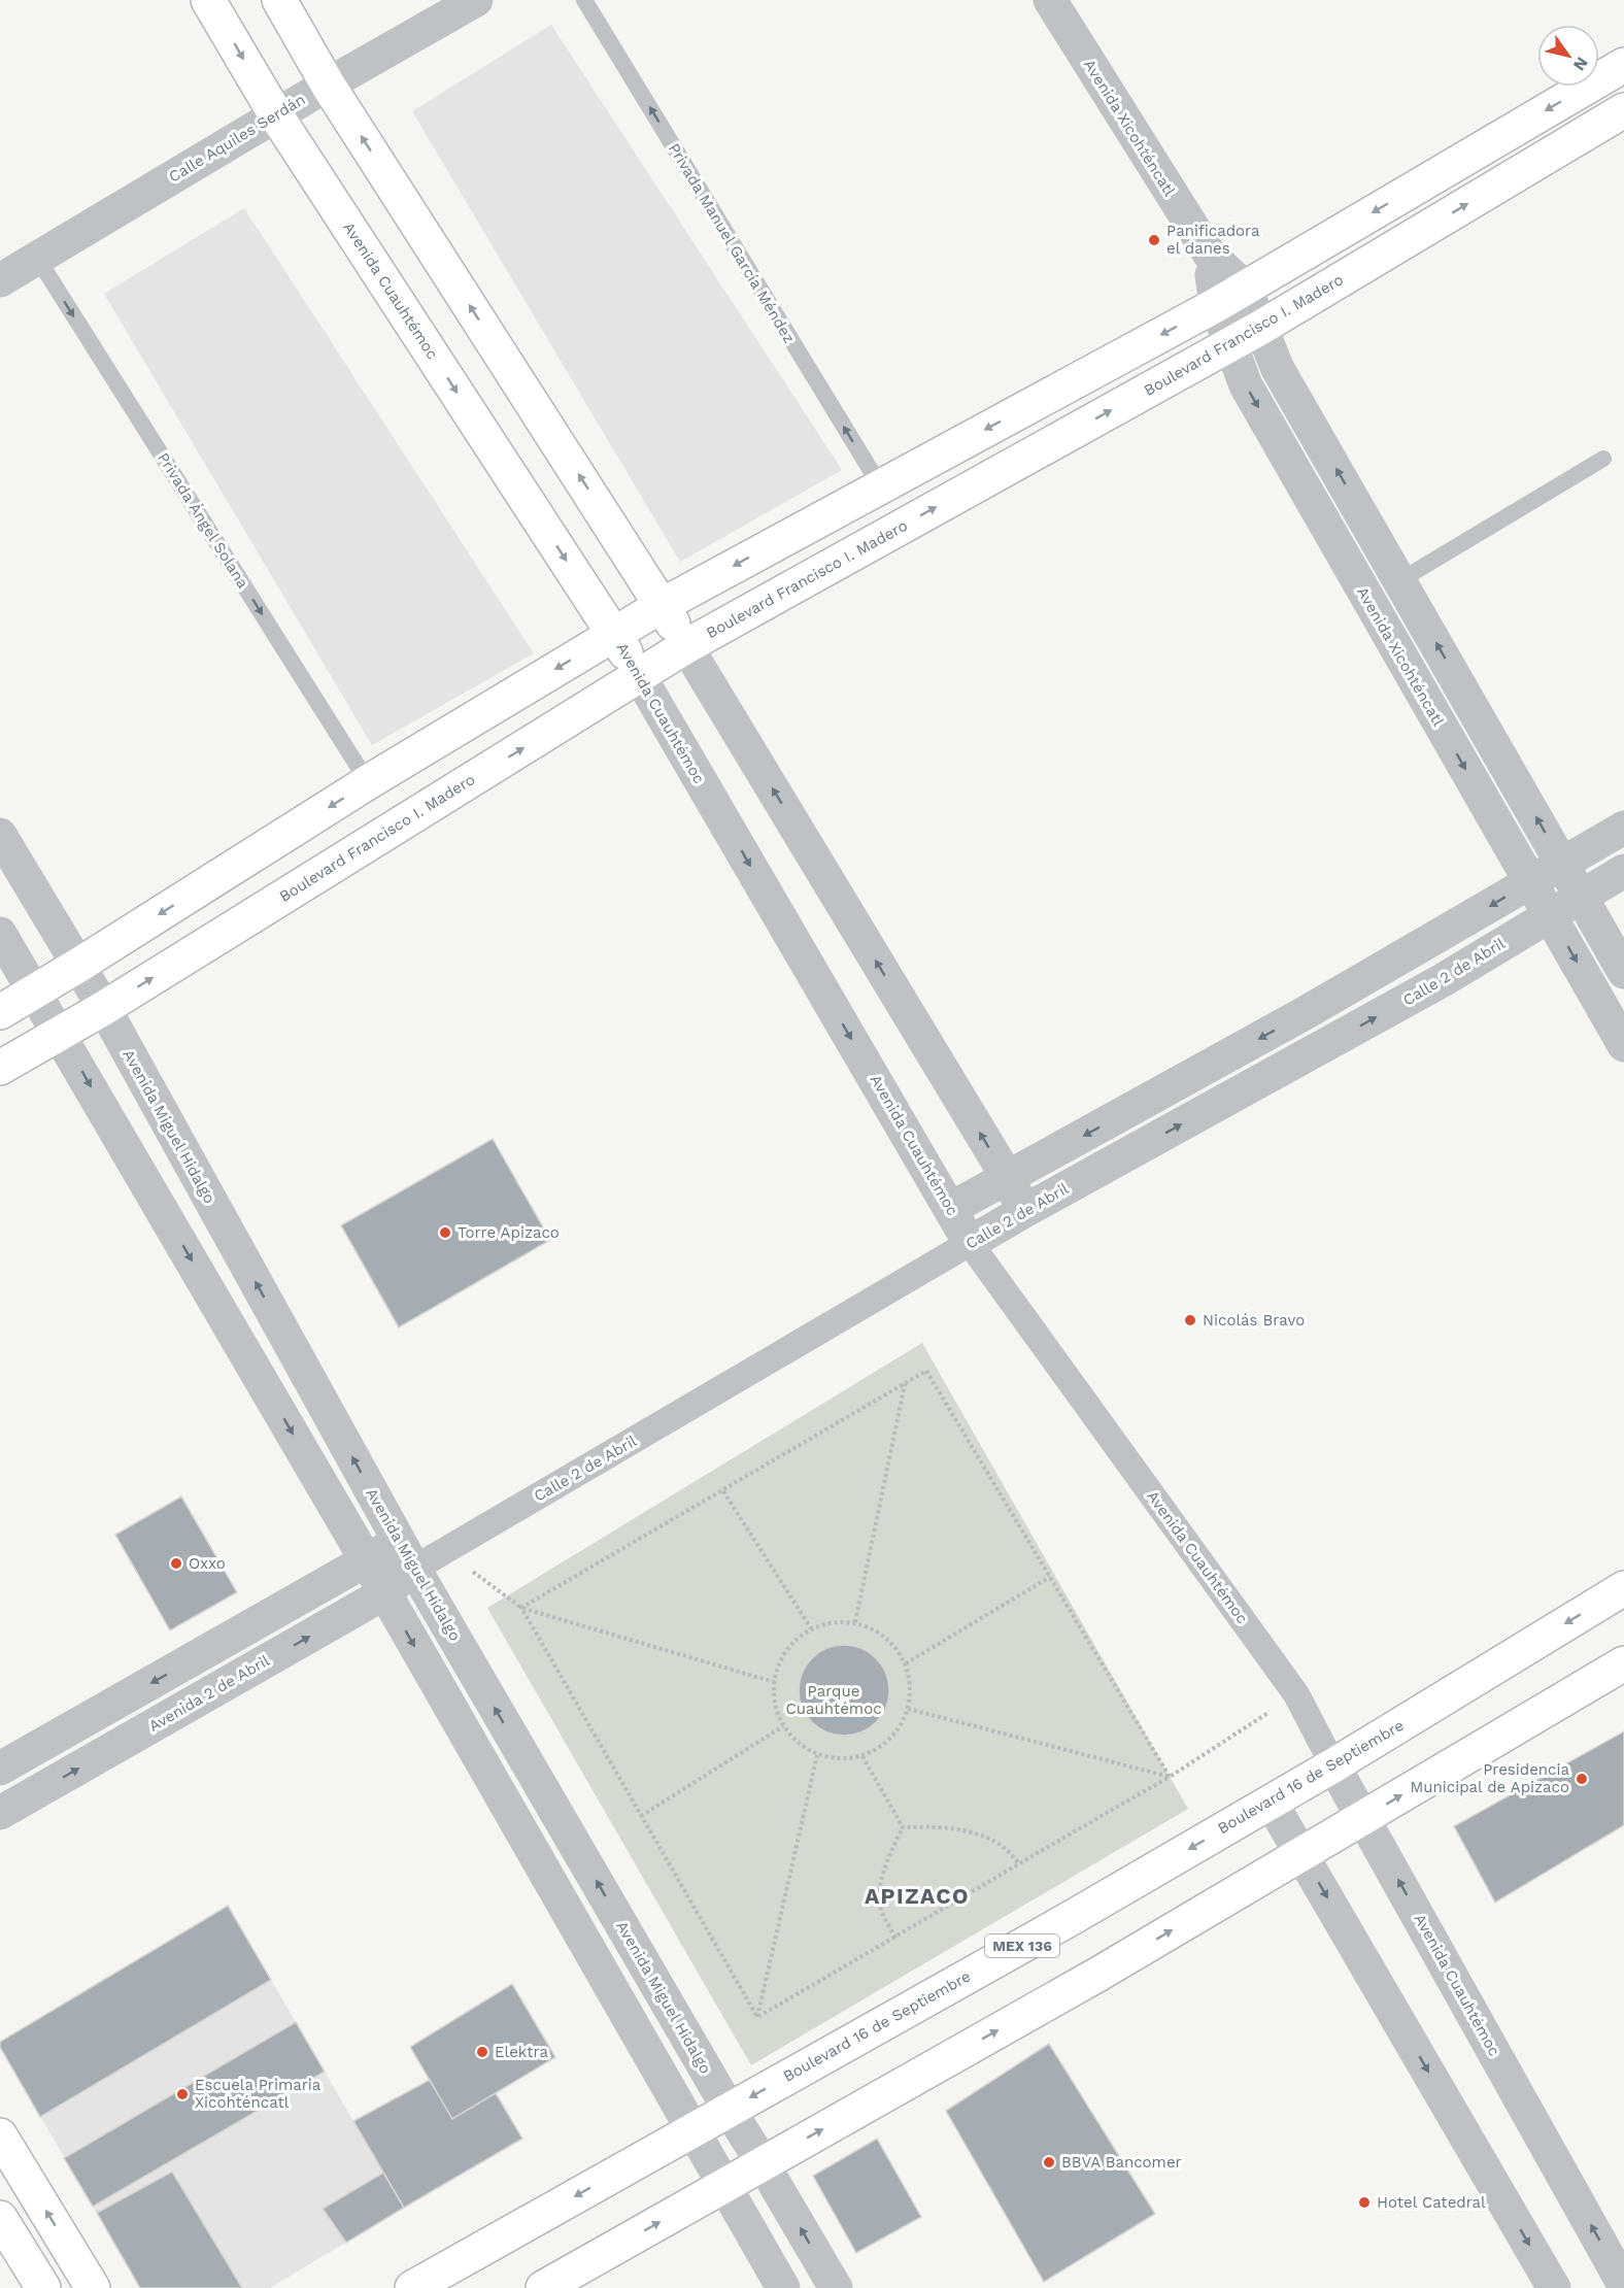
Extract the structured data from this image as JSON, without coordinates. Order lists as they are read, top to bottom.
{
  "streets": {
    "main road": [
      "Avenida Cuauhtémoc",
      "Boulevard Francisco I. Madero",
      "Boulevard 16 de Septiembre",
      "MEX 136"
    ],
    "street": [
      "Avenida Xicohténcatl",
      "Calle Aquiles Serdán",
      "Calle 2 de Abril",
      "Avenida Miguel Hidalgo",
      "Avenida 2 de Abril"
    ],
    "lane": ["Privada Manuel García Méndez", "Privada Ángel Solana"]
  },
  "crossings": [
    ["Avenida Xicohténcatl", "Boulevard Francisco I. Madero"],
    ["Avenida Xicohténcatl", "Calle 2 de Abril"],
    ["Calle Aquiles Serdán", "Avenida Cuauhtémoc"],
    ["Calle Aquiles Serdán", "Privada Ángel Solana"],
    ["Avenida Cuauhtémoc", "Boulevard Francisco I. Madero"],
    ["Avenida Cuauhtémoc", "Calle 2 de Abril"],
    ["Avenida Cuauhtémoc", "Boulevard 16 de Septiembre"],
    ["Boulevard Francisco I. Madero", "Avenida Miguel Hidalgo"],
    ["Calle 2 de Abril", "Avenida Miguel Hidalgo"],
    ["Calle 2 de Abril", "Avenida 2 de Abril"],
    ["Avenida Miguel Hidalgo", "Avenida 2 de Abril"],
    ["Avenida Miguel Hidalgo", "Boulevard 16 de Septiembre"]
  ],
  "one_way": ["Privada Manuel García Méndez", "Privada Ángel Solana"],
  "districts": ["APIZACO"],
  "parks": ["Parque Cuauhtémoc"],
  "places": [
    "Panificadora el danes",
    "Torre Apizaco",
    "Nicolás Bravo",
    "Oxxo",
    "Presidencia Municipal de Apizaco",
    "Elektra",
    "Escuela Primaria Xicohténcatl",
    "BBVA Bancomer",
    "Hotel Catedral"
  ],
  "north": "bottom right"
}
